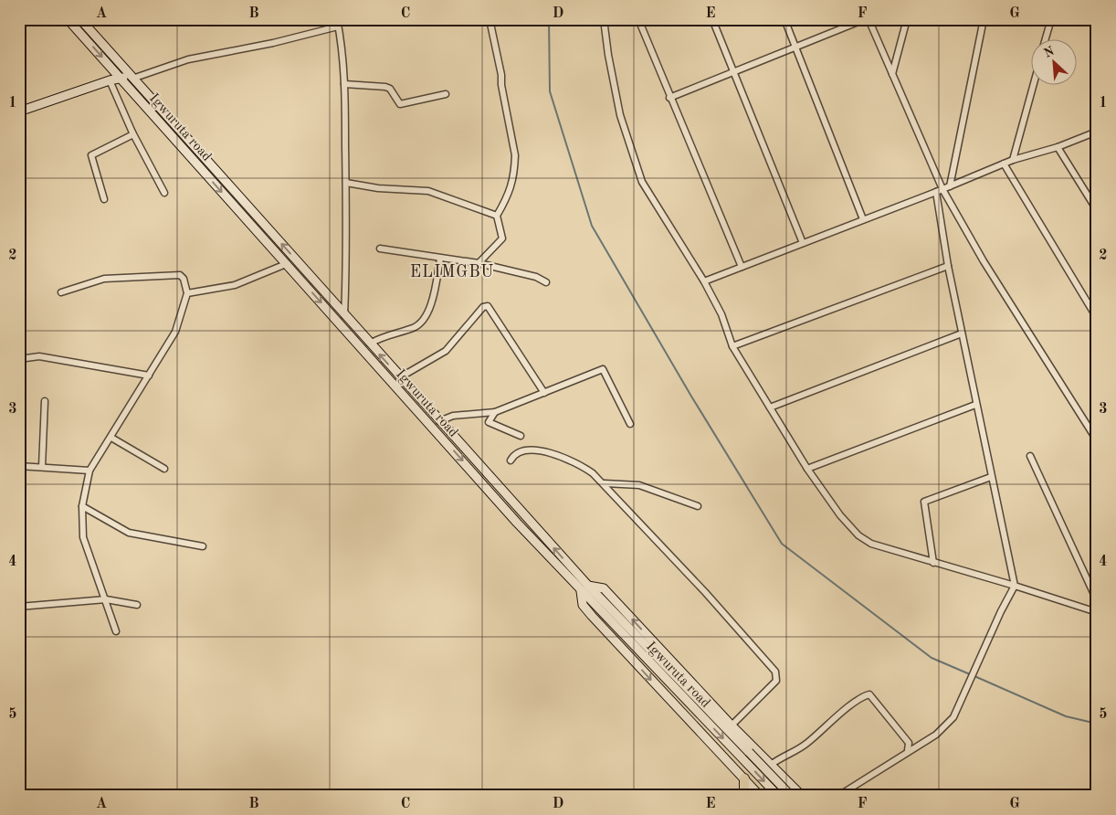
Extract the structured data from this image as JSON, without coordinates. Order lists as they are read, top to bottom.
{
  "streets": {
    "main road": ["Igwuruta road"]
  },
  "districts": ["ELIMGBU"],
  "north": "top left",
  "grid": {
    "columns": [
      "A",
      "B",
      "C",
      "D",
      "E",
      "F",
      "G"
    ],
    "rows": [
      "1",
      "2",
      "3",
      "4",
      "5"
    ]
  }
}
